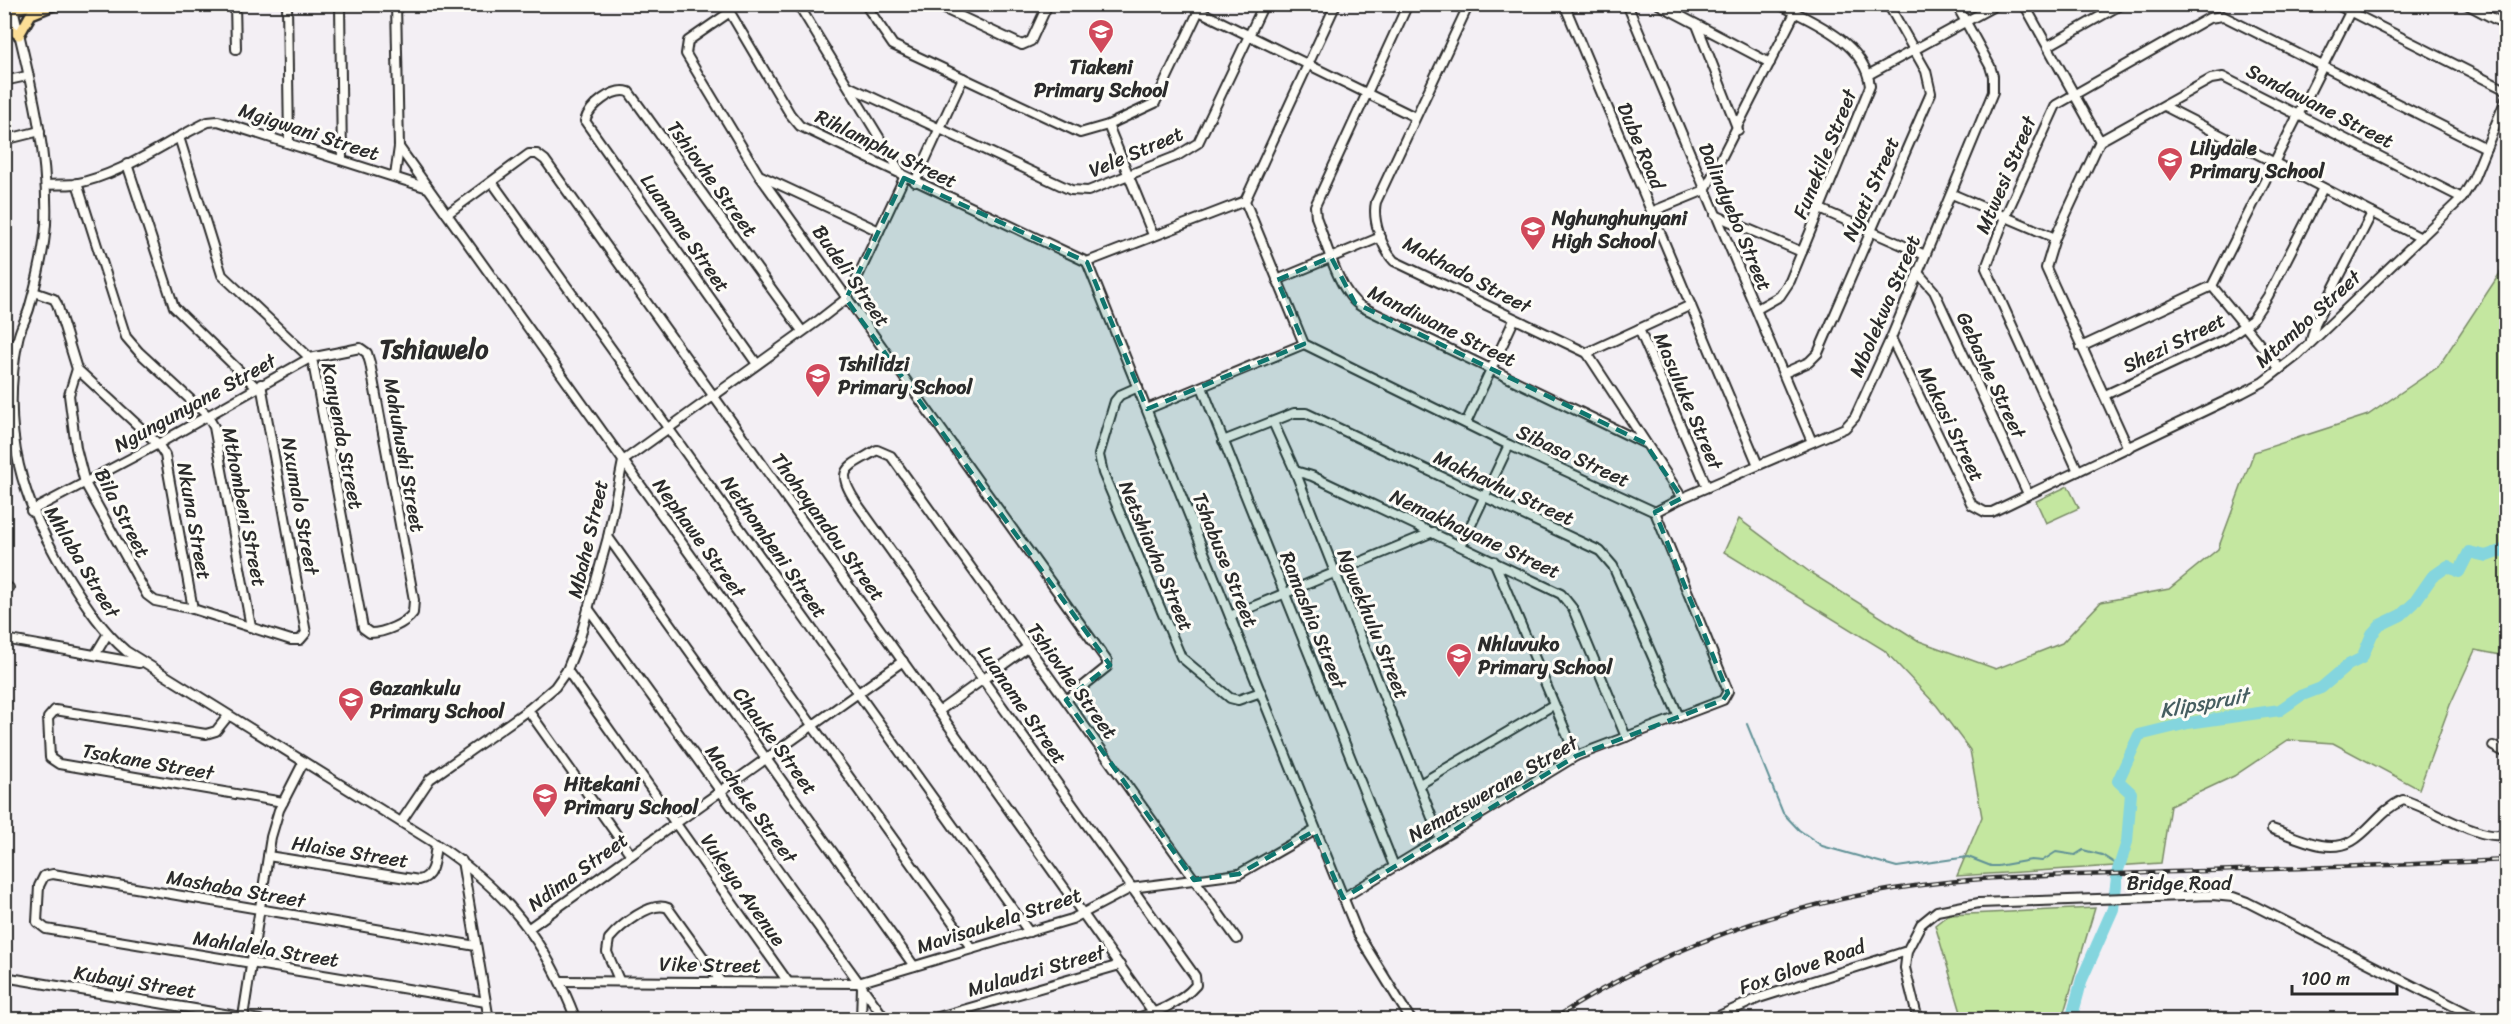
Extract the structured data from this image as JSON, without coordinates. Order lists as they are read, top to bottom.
{
  "streets": {
    "street": [
      "Sandawane Street",
      "Mgigwani Street",
      "Dube Road",
      "Rihlamphu Street",
      "Vele Street",
      "Funekile Street",
      "Mtwesi Street",
      "Tshiovhe Street",
      "Nyati Street",
      "Dalindyebo Street",
      "Luaname Street",
      "Makhado Street",
      "Budeli Street",
      "Mbolekwa Street",
      "Mtambo Street",
      "Mandiwane Street",
      "Shezi Street",
      "Gebashe Street",
      "Masuluke Street",
      "Ngungunyane Street",
      "Makasi Street",
      "Kanyenda Street",
      "Mahuhushi Street",
      "Sibasa Street",
      "Makhavhu Street",
      "Nxumalo Street",
      "Mthombeni Street",
      "Bila Street",
      "Nkuna Street",
      "Thohoyandou Street",
      "Nemakhayane Street",
      "Nephawe Street",
      "Mbahe Street",
      "Nethombeni Street",
      "Netshiavha Street",
      "Tshabuse Street",
      "Mhlaba Street",
      "Ramashia Street",
      "Ngwekhulu Street",
      "Chauke Street",
      "Tsakane Street",
      "Nematswerane Street",
      "Macheke Street",
      "Hlaise Street",
      "Ndima Street",
      "Bridge Road",
      "Mashaba Street",
      "Vukeya Avenue",
      "Mavisaukela Street",
      "Mahlalela Street",
      "Vike Street",
      "Fox Glove Road",
      "Mulaudzi Street",
      "Kubayi Street"
    ]
  },
  "crossings": [
    ["Sandawane Street", "Mtambo Street"],
    ["Mgigwani Street", "Kanyenda Street"],
    ["Mgigwani Street", "Mthombeni Street"],
    ["Mgigwani Street", "Nephawe Street"],
    ["Mgigwani Street", "Mhlaba Street"],
    ["Dube Road", "Mbolekwa Street"],
    ["Rihlamphu Street", "Budeli Street"],
    ["Rihlamphu Street", "Tshabuse Street"],
    ["Funekile Street", "Dalindyebo Street"],
    ["Mtwesi Street", "Mtambo Street"],
    ["Tshiovhe Street", "Luaname Street"],
    ["Tshiovhe Street", "Budeli Street"],
    ["Tshiovhe Street", "Mbahe Street"],
    ["Tshiovhe Street", "Mavisaukela Street"],
    ["Nyati Street", "Dalindyebo Street"],
    ["Dalindyebo Street", "Mbolekwa Street"],
    ["Luaname Street", "Thohoyandou Street"],
    ["Luaname Street", "Mbahe Street"],
    ["Luaname Street", "Mavisaukela Street"],
    ["Budeli Street", "Mbahe Street"],
    ["Mbolekwa Street", "Gebashe Street"],
    ["Mbolekwa Street", "Masuluke Street"],
    ["Mbolekwa Street", "Makasi Street"],
    ["Mbolekwa Street", "Sibasa Street"],
    ["Mbolekwa Street", "Nematswerane Street"],
    ["Mtambo Street", "Gebashe Street"],
    ["Mtambo Street", "Makasi Street"],
    ["Ngungunyane Street", "Kanyenda Street"],
    ["Ngungunyane Street", "Mahuhushi Street"],
    ["Ngungunyane Street", "Nxumalo Street"],
    ["Ngungunyane Street", "Mthombeni Street"],
    ["Ngungunyane Street", "Bila Street"],
    ["Ngungunyane Street", "Nkuna Street"],
    ["Ngungunyane Street", "Mhlaba Street"],
    ["Kanyenda Street", "Mahuhushi Street"],
    ["Sibasa Street", "Nematswerane Street"],
    ["Makhavhu Street", "Ramashia Street"],
    ["Makhavhu Street", "Ngwekhulu Street"],
    ["Makhavhu Street", "Nematswerane Street"],
    ["Nxumalo Street", "Bila Street"],
    ["Mthombeni Street", "Bila Street"],
    ["Bila Street", "Nkuna Street"],
    ["Thohoyandou Street", "Nephawe Street"],
    ["Thohoyandou Street", "Mbahe Street"],
    ["Thohoyandou Street", "Nethombeni Street"],
    ["Thohoyandou Street", "Ndima Street"],
    ["Thohoyandou Street", "Mavisaukela Street"],
    ["Thohoyandou Street", "Mulaudzi Street"],
    ["Nemakhayane Street", "Ngwekhulu Street"],
    ["Nemakhayane Street", "Nematswerane Street"],
    ["Nephawe Street", "Mbahe Street"],
    ["Nephawe Street", "Ndima Street"],
    ["Nephawe Street", "Mavisaukela Street"],
    ["Mbahe Street", "Nethombeni Street"],
    ["Mbahe Street", "Mhlaba Street"],
    ["Mbahe Street", "Chauke Street"],
    ["Mbahe Street", "Macheke Street"],
    ["Mbahe Street", "Vukeya Avenue"],
    ["Nethombeni Street", "Ndima Street"],
    ["Nethombeni Street", "Mavisaukela Street"],
    ["Netshiavha Street", "Tshabuse Street"],
    ["Tshabuse Street", "Nematswerane Street"],
    ["Tshabuse Street", "Mavisaukela Street"],
    ["Mhlaba Street", "Tsakane Street"],
    ["Mhlaba Street", "Hlaise Street"],
    ["Mhlaba Street", "Ndima Street"],
    ["Mhlaba Street", "Vike Street"],
    ["Ramashia Street", "Nematswerane Street"],
    ["Ngwekhulu Street", "Nematswerane Street"],
    ["Chauke Street", "Ndima Street"],
    ["Chauke Street", "Mavisaukela Street"],
    ["Macheke Street", "Ndima Street"],
    ["Macheke Street", "Mavisaukela Street"],
    ["Macheke Street", "Vike Street"],
    ["Ndima Street", "Vukeya Avenue"],
    ["Bridge Road", "Fox Glove Road"],
    ["Mashaba Street", "Mahlalela Street"],
    ["Vukeya Avenue", "Vike Street"],
    ["Mavisaukela Street", "Vike Street"]
  ],
  "districts": ["Tshiawelo"],
  "water": ["Klipspruit"],
  "places": {
    "school or university": [
      "Tiakeni Primary School",
      "Lilydale Primary School",
      "Nghunghunyani High School",
      "Tshilidzi Primary School",
      "Nhluvuko Primary School",
      "Gazankulu Primary School",
      "Hitekani Primary School"
    ]
  },
  "scale_bar": "100 m"
}
